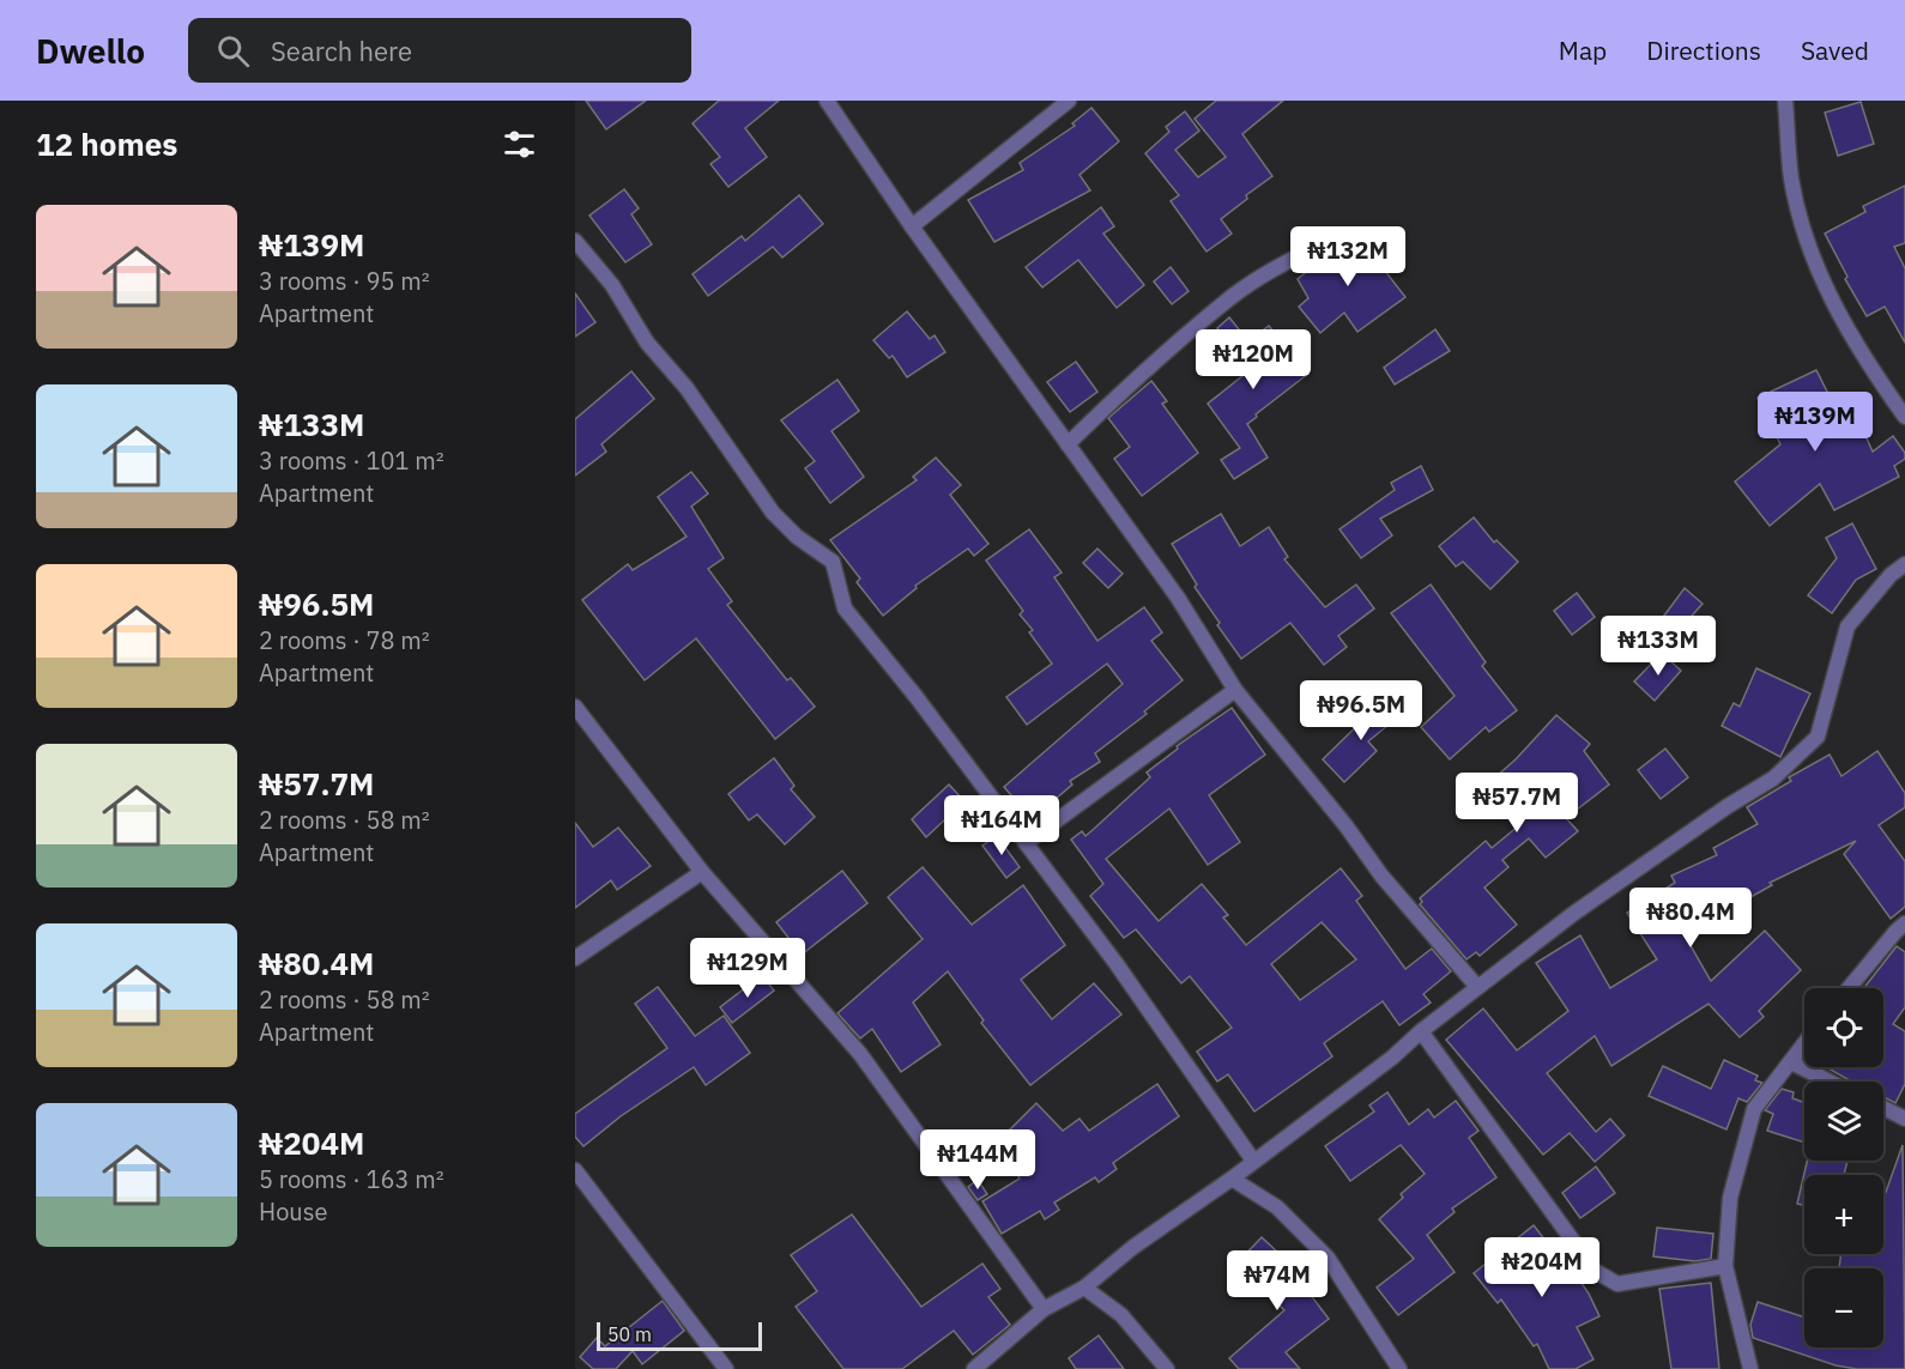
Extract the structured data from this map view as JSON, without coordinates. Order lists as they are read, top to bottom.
{
  "scale_bar": "50 m",
  "page": {
    "header": "Dwello",
    "search": "Search here",
    "nav": ["Map", "Directions", "Saved"],
    "heading": "12 homes",
    "list": [
      {
        "name": "₦139M",
        "note": "3 rooms · 95 m² · Apartment"
      },
      {
        "name": "₦133M",
        "note": "3 rooms · 101 m² · Apartment"
      },
      {
        "name": "₦96.5M",
        "note": "2 rooms · 78 m² · Apartment"
      },
      {
        "name": "₦57.7M",
        "note": "2 rooms · 58 m² · Apartment"
      },
      {
        "name": "₦80.4M",
        "note": "2 rooms · 58 m² · Apartment"
      },
      {
        "name": "₦204M",
        "note": "5 rooms · 163 m² · House"
      }
    ],
    "price": [
      "₦132M",
      "₦120M",
      "₦139M",
      "₦133M",
      "₦96.5M",
      "₦57.7M",
      "₦164M",
      "₦80.4M",
      "₦129M",
      "₦144M",
      "₦204M",
      "₦74M"
    ],
    "map_buttons": ["+", "−"],
    "scale": "50 m"
  }
}
